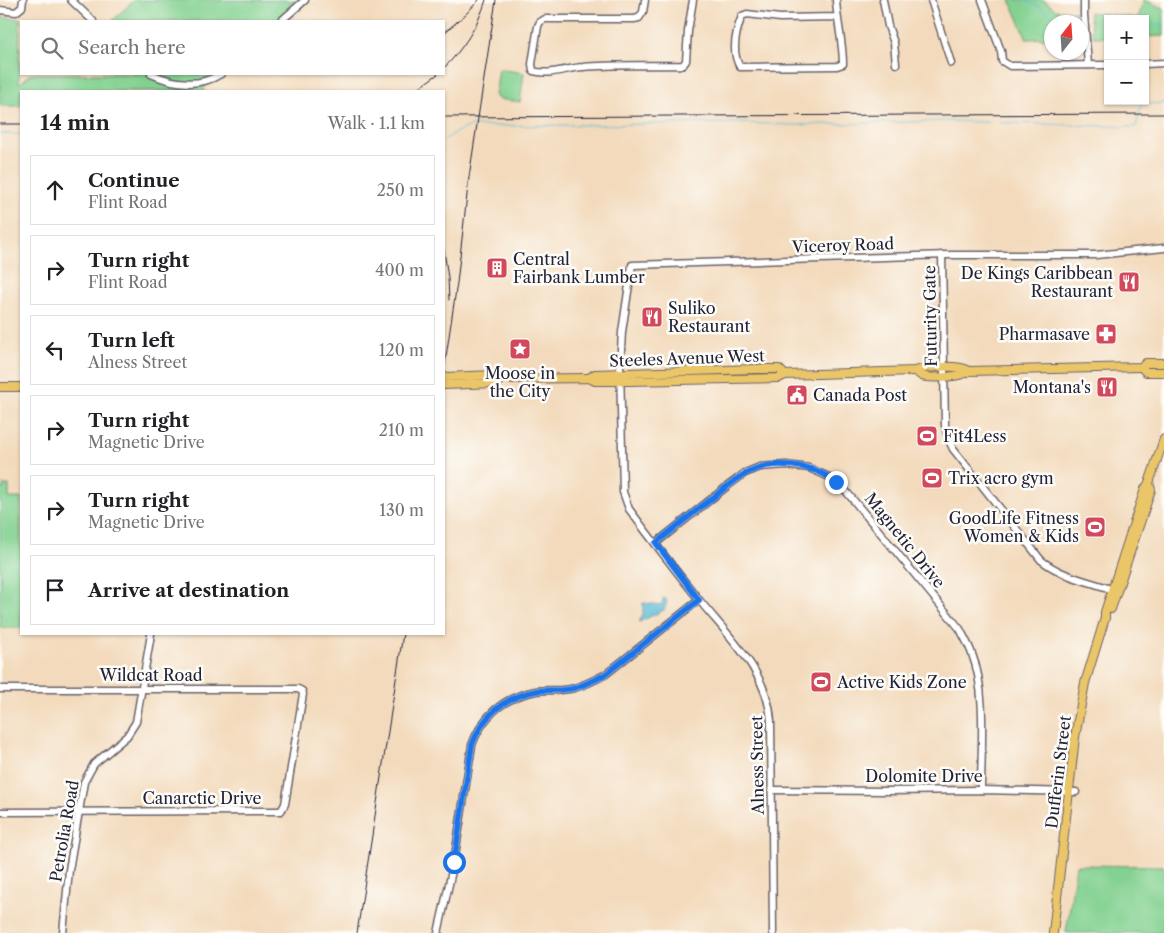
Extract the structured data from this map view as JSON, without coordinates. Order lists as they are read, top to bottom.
{
  "streets": {
    "main road": ["Steeles Avenue West", "Dufferin Street"],
    "street": [
      "Viceroy Road",
      "Futurity Gate",
      "Magnetic Drive",
      "Wildcat Road",
      "Alness Street",
      "Dolomite Drive",
      "Canarctic Drive",
      "Petrolia Road"
    ]
  },
  "crossings": [
    ["Viceroy Road", "Futurity Gate"],
    ["Viceroy Road", "Steeles Avenue West"],
    ["Viceroy Road", "Alness Street"],
    ["Futurity Gate", "Steeles Avenue West"],
    ["Futurity Gate", "Dufferin Street"],
    ["Steeles Avenue West", "Alness Street"],
    ["Magnetic Drive", "Alness Street"],
    ["Magnetic Drive", "Dolomite Drive"],
    ["Wildcat Road", "Canarctic Drive"],
    ["Wildcat Road", "Petrolia Road"],
    ["Alness Street", "Dolomite Drive"],
    ["Dufferin Street", "Dolomite Drive"],
    ["Canarctic Drive", "Petrolia Road"]
  ],
  "places": {
    "building": ["Central Fairbank Lumber"],
    "restaurant": ["De Kings Caribbean Restaurant", "Suliko Restaurant", "Montana's"],
    "pharmacy": ["Pharmasave"],
    "place": ["Moose in the City"],
    "public building": ["Canada Post"],
    "sports": [
      "Fit4Less",
      "Trix acro gym",
      "GoodLife Fitness Women & Kids",
      "Active Kids Zone"
    ]
  },
  "north": "top",
  "page": {
    "map_buttons": ["+", "−"],
    "search": "Search here",
    "heading": ["14 min", "Walk · 1.1 km"],
    "list": [
      ["Continue", "Flint Road", "250 m"],
      ["Turn right", "Flint Road", "400 m"],
      ["Turn left", "Alness Street", "120 m"],
      ["Turn right", "Magnetic Drive", "210 m"],
      ["Turn right", "Magnetic Drive", "130 m"],
      "Arrive at destination"
    ]
  }
}
